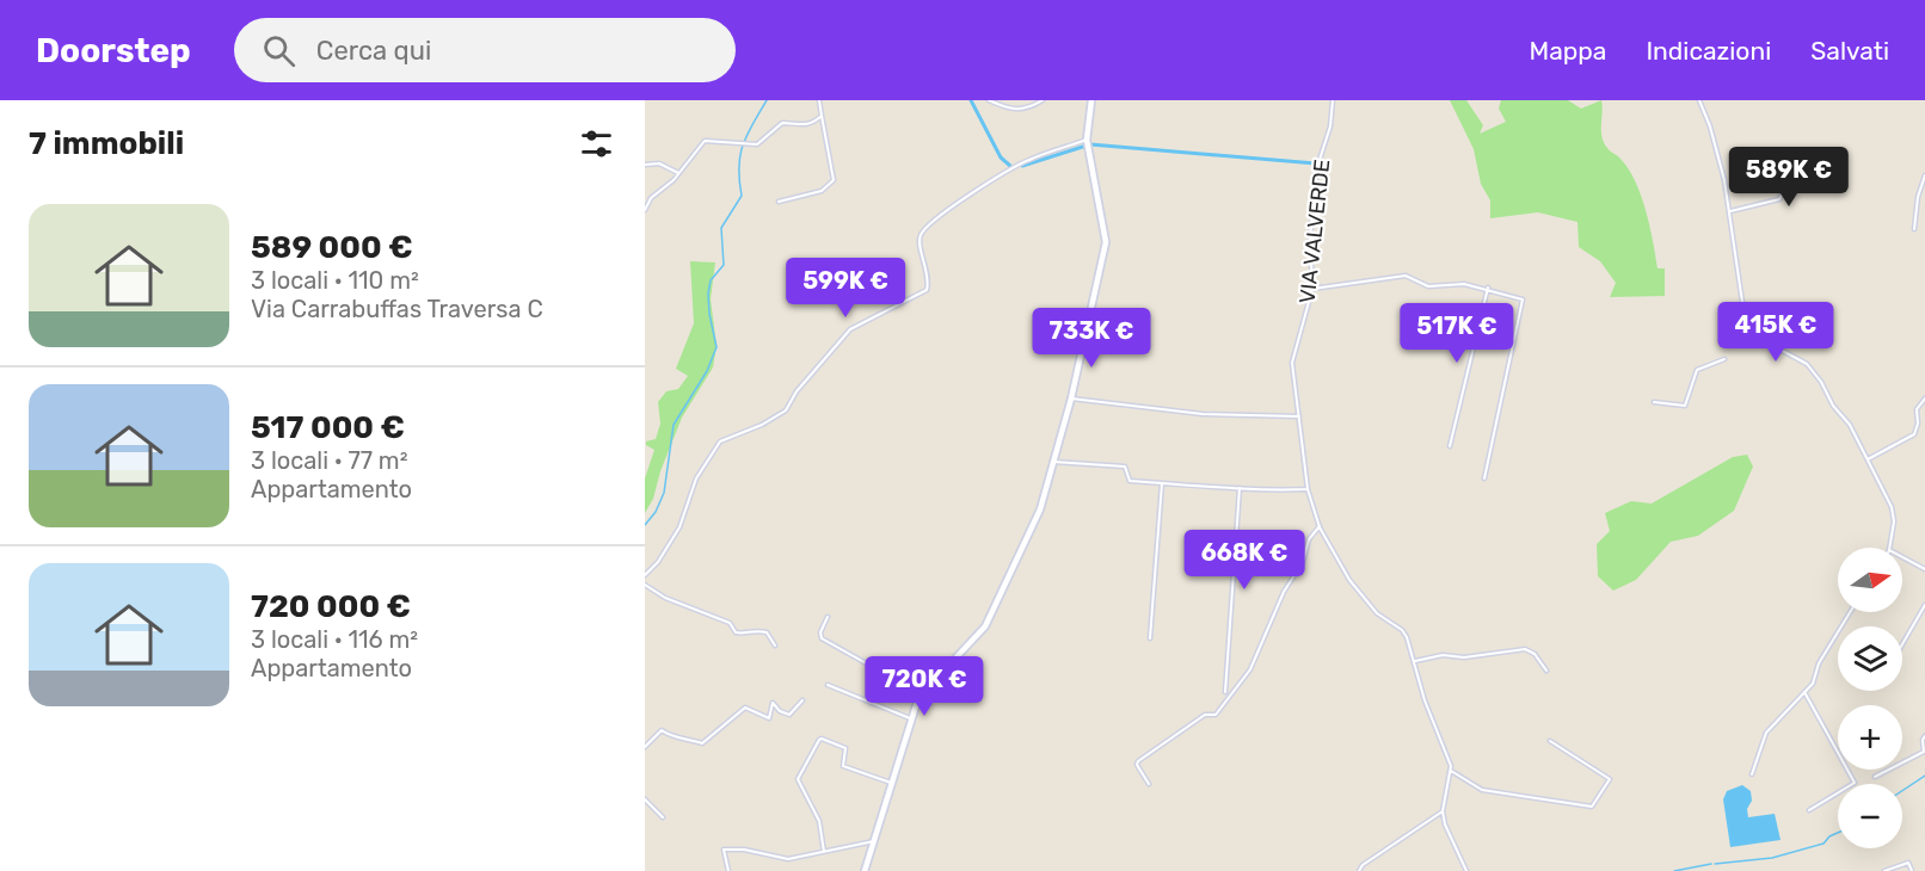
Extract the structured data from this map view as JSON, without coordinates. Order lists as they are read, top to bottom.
{
  "streets": {
    "street": ["VIA VALVERDE"]
  },
  "north": "right",
  "page": {
    "header": "Doorstep",
    "search": "Cerca qui",
    "nav": ["Mappa", "Indicazioni", "Salvati"],
    "heading": "7 immobili",
    "price": [
      "589K €",
      "599K €",
      "415K €",
      "517K €",
      "733K €",
      "668K €",
      "720K €"
    ],
    "list": [
      {
        "name": "589 000 €",
        "note": "3 locali · 110 m² · Via Carrabuffas Traversa C"
      },
      {
        "name": "517 000 €",
        "note": "3 locali · 77 m² · Appartamento"
      },
      {
        "name": "720 000 €",
        "note": "3 locali · 116 m² · Appartamento"
      }
    ],
    "map_buttons": ["+", "−"]
  }
}
